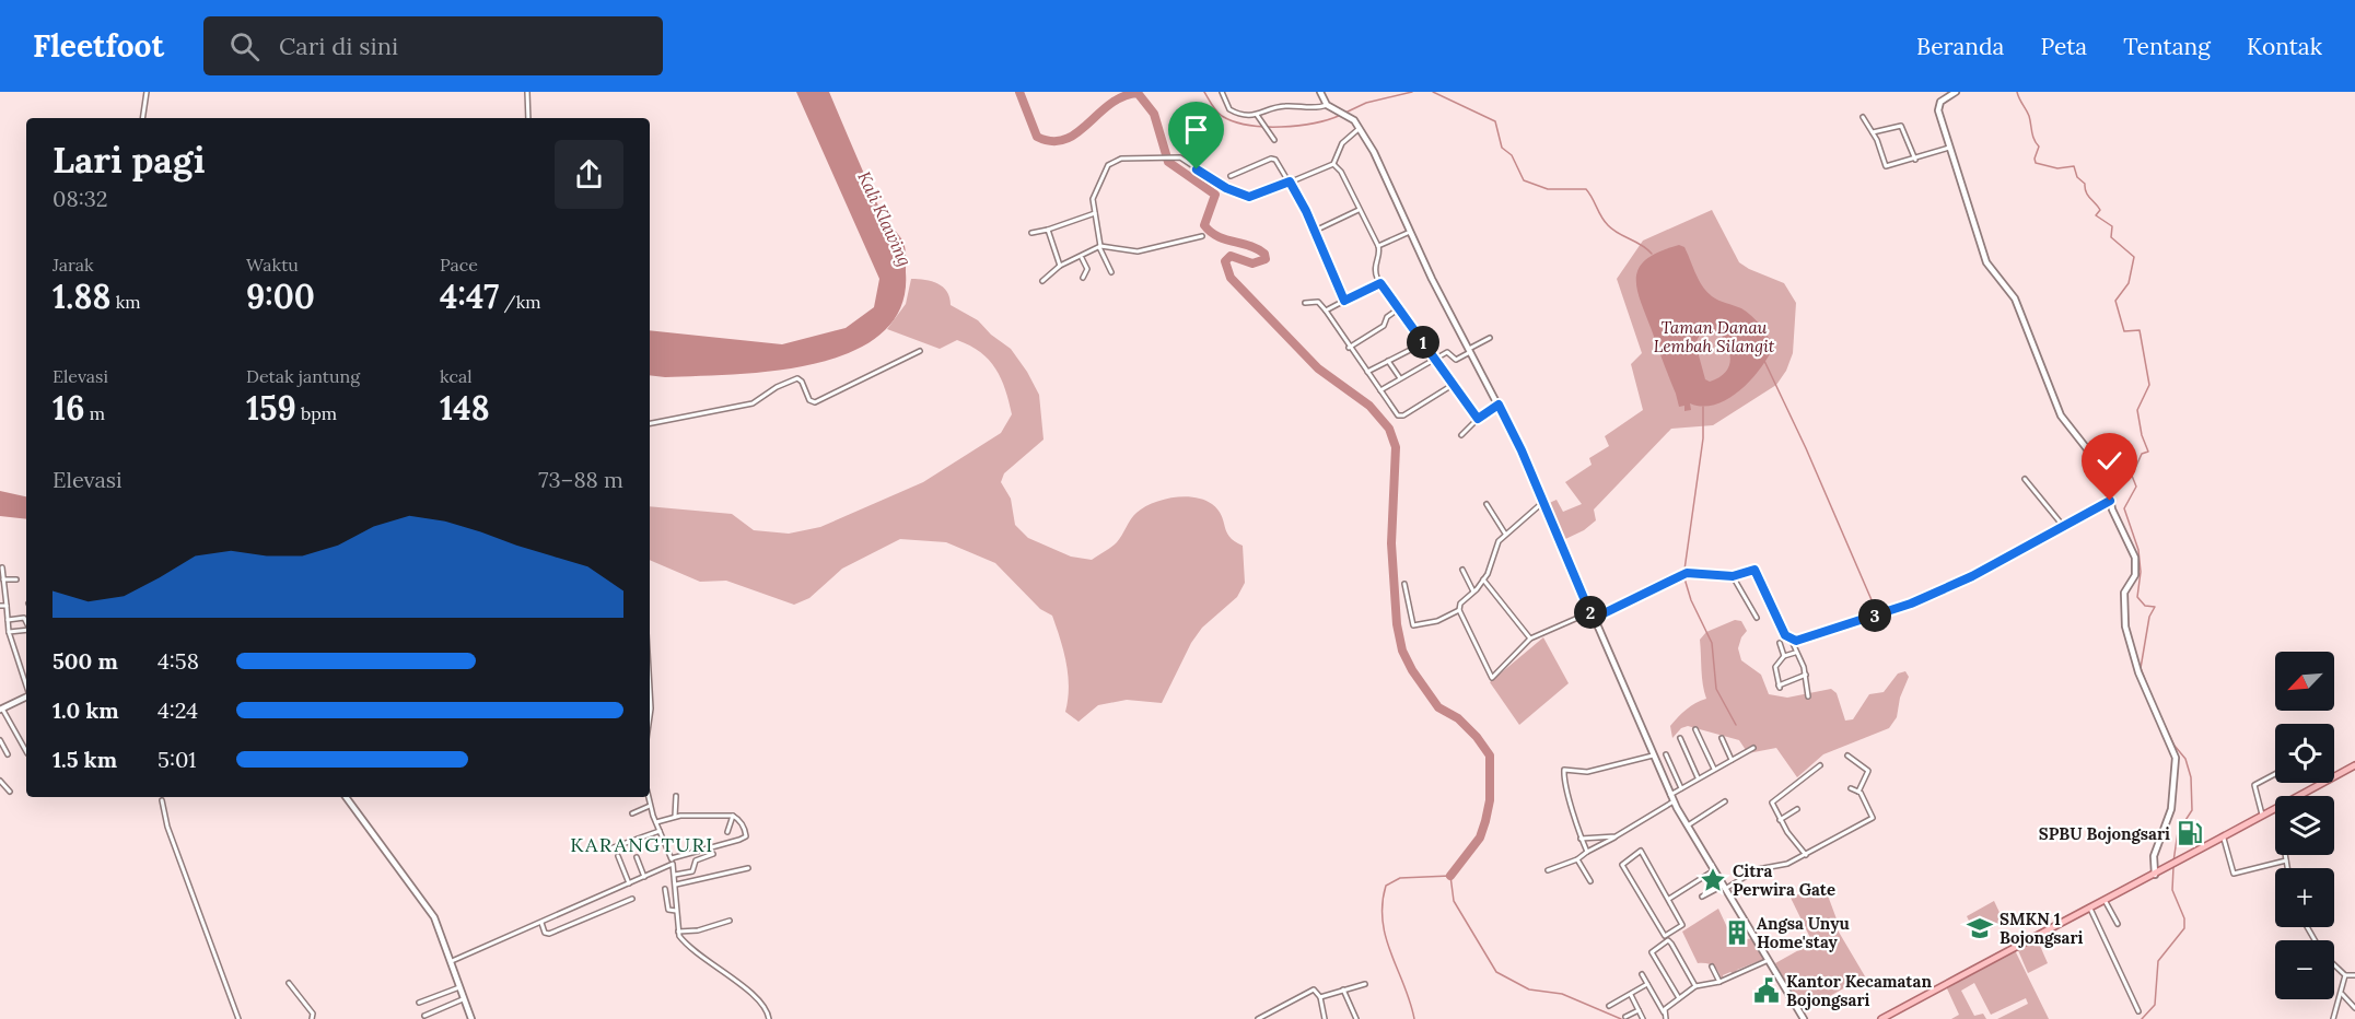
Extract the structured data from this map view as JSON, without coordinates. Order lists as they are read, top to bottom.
{
  "districts": ["KARANGTURI"],
  "water": ["Kali Klawing"],
  "parks": ["Taman Danau Lembah Silangit"],
  "places": {
    "fuel station": ["SPBU Bojongsari"],
    "place": ["Citra Perwira Gate"],
    "school or university": ["SMKN 1 Bojongsari"],
    "building": ["Angsa Unyu Home'stay"],
    "public building": ["Kantor Kecamatan Bojongsari"]
  },
  "north": "bottom left",
  "page": {
    "header": "Fleetfoot",
    "search": "Cari di sini",
    "nav": [
      "Beranda",
      "Peta",
      "Tentang",
      "Kontak"
    ],
    "heading": ["Lari pagi", "08:32"],
    "stats": [
      ["Jarak", "1.88 km"],
      ["Waktu", "9:00"],
      ["Pace", "4:47 /km"],
      ["Elevasi", "16 m"],
      ["Detak jantung", "159 bpm"],
      ["kcal", "148"]
    ],
    "pins": ["1", "2", "3"],
    "chart": ["Elevasi", "73–88 m"],
    "list": [
      {
        "name": "500 m",
        "note": "4:58"
      },
      {
        "name": "1.0 km",
        "note": "4:24"
      },
      {
        "name": "1.5 km",
        "note": "5:01"
      }
    ],
    "map_buttons": ["+", "−"]
  }
}
